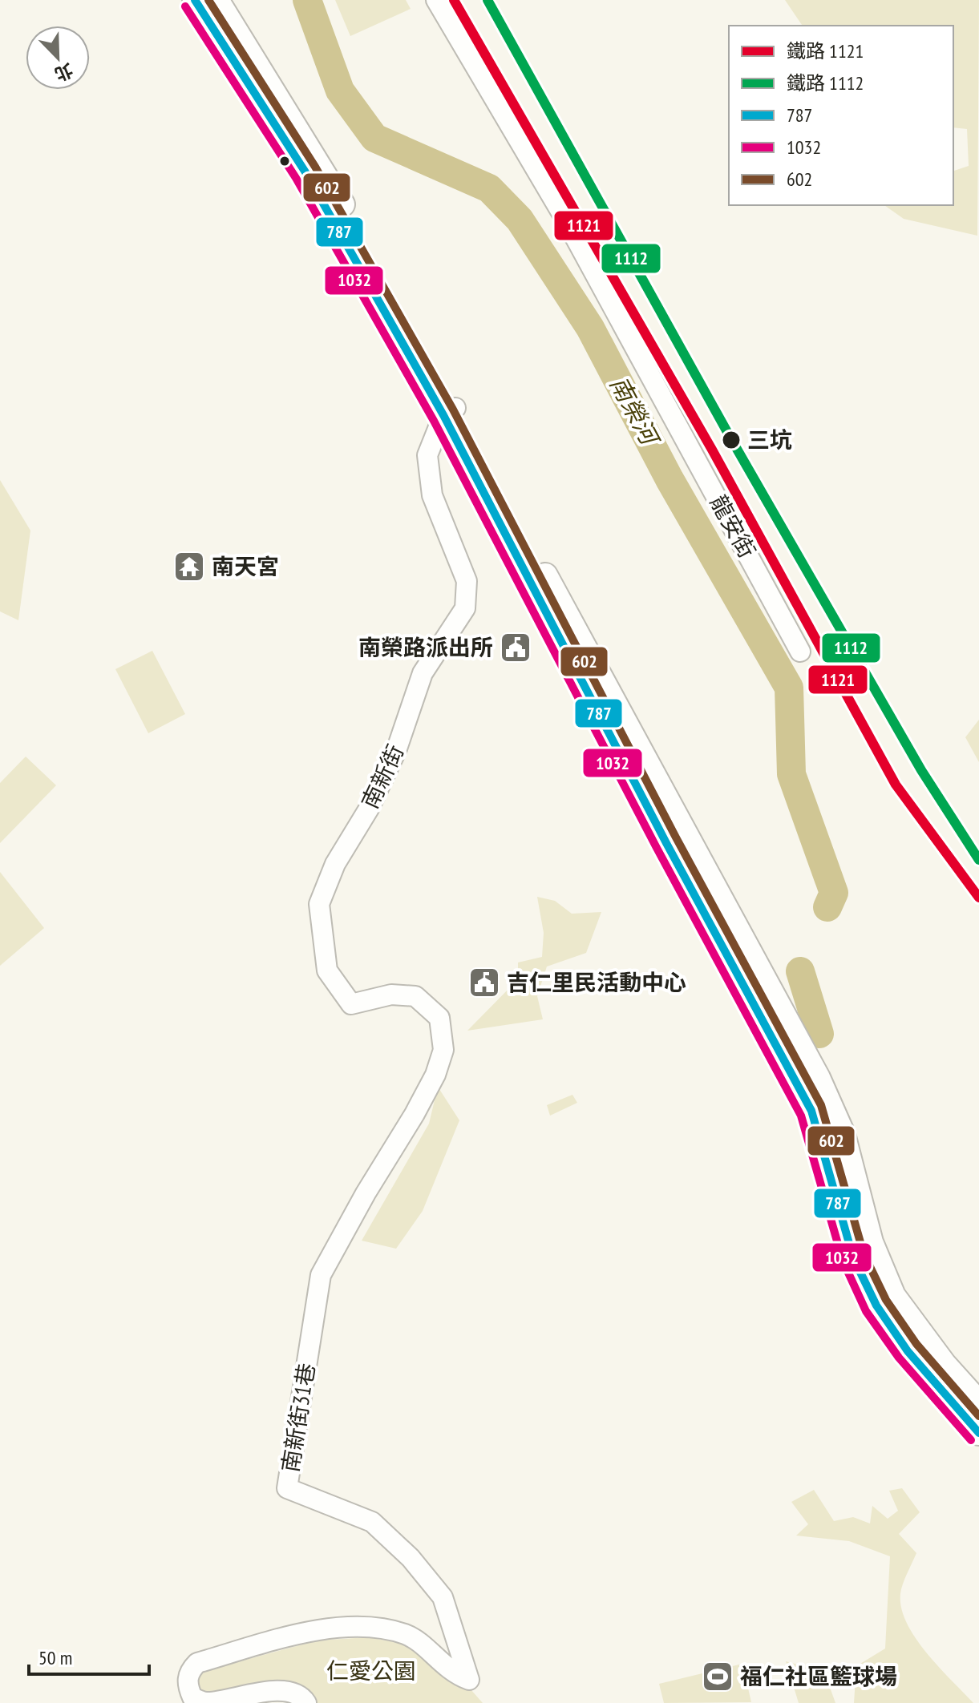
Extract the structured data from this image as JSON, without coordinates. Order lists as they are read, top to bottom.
{
  "streets": {
    "street": ["龍安街", "南新街", "南新街31巷"]
  },
  "crossings": [
    ["南新街", "南新街31巷"]
  ],
  "water": ["南榮河"],
  "parks": ["仁愛公園"],
  "places": {
    "other": ["三坑"],
    "temple": ["南天宮"],
    "public building": ["南榮路派出所", "吉仁里民活動中心"],
    "sports": ["福仁社區籃球場"]
  },
  "lines": [
    "rail line 1121",
    "rail line 1112",
    "transit line 787",
    "transit line 602",
    "transit line 1032"
  ],
  "legend": [
    "鐵路 1121",
    "鐵路 1112",
    "787",
    "1032",
    "602"
  ],
  "scale_bar": "50 m",
  "north": "bottom right"
}
